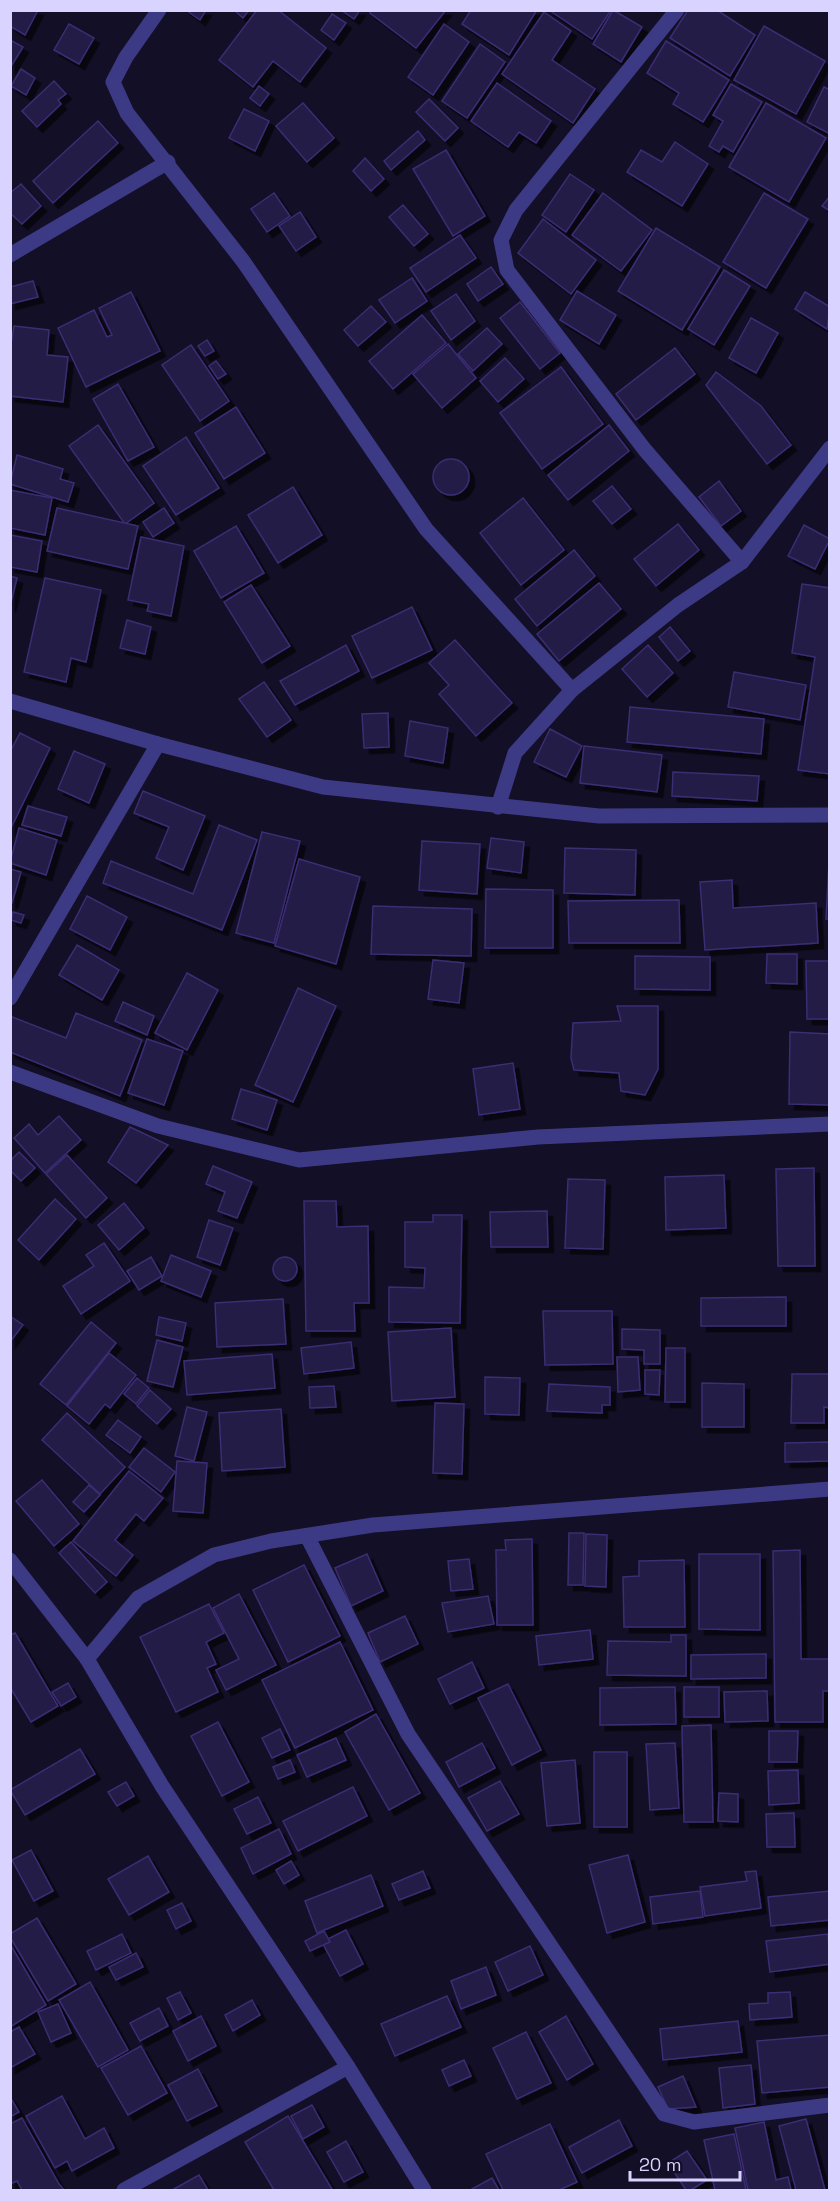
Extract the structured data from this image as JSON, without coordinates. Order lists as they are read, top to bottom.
{
  "scale_bar": "20 m"
}
